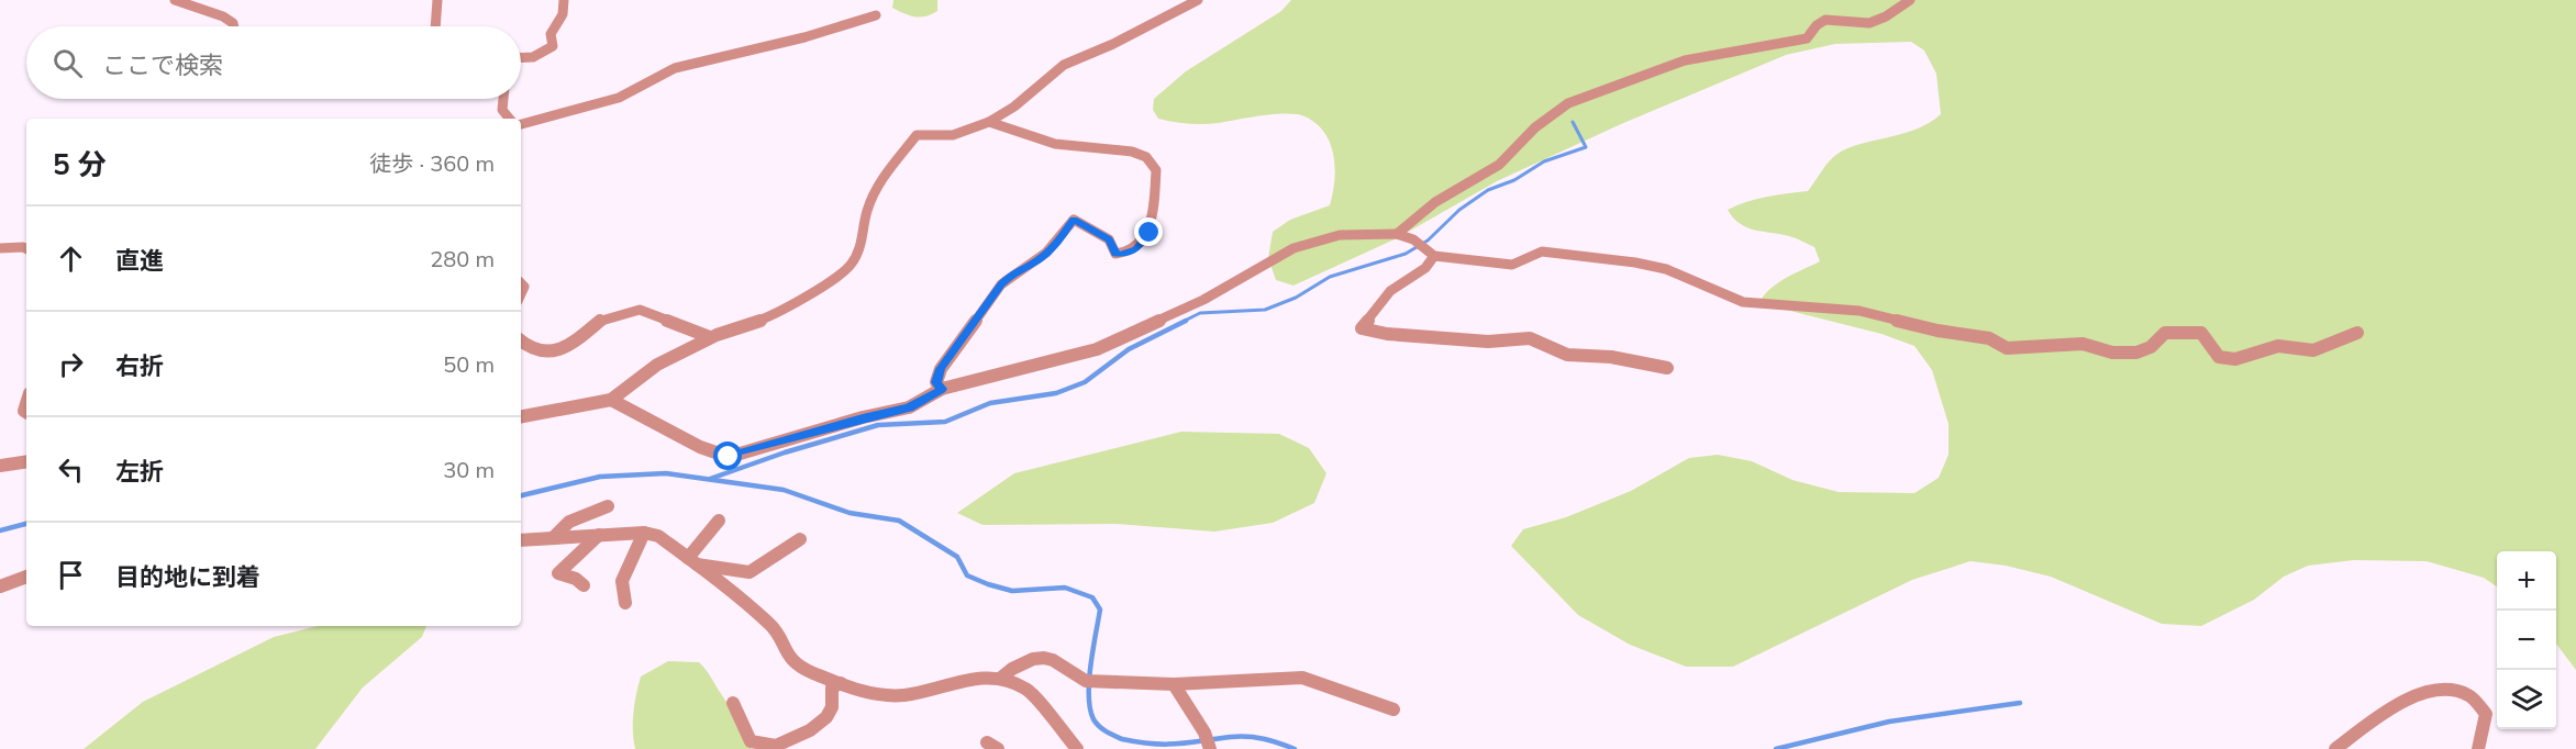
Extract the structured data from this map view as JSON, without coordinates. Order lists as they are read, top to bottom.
{
  "page": {
    "search": "ここで検索",
    "heading": ["5 分", "徒歩 · 360 m"],
    "list": [
      ["直進", "280 m"],
      ["右折", "50 m"],
      ["左折", "30 m"],
      "目的地に到着"
    ],
    "map_buttons": ["+", "−"]
  }
}
